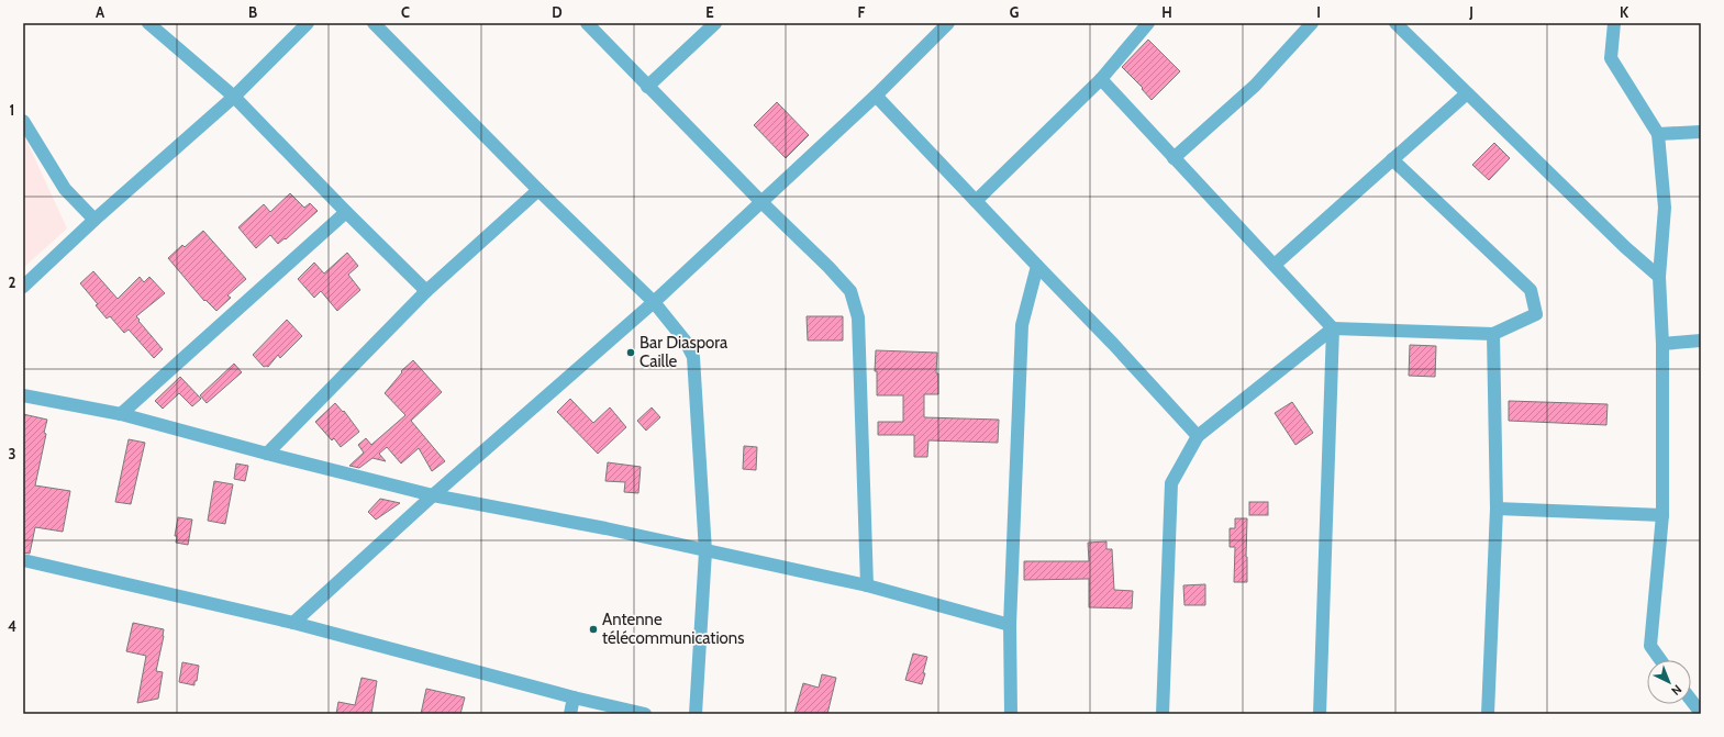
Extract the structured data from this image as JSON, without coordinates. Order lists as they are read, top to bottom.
{
  "places": ["Bar Diaspora Caille", "Antenne télécommunications"],
  "north": "bottom right",
  "grid": {
    "columns": [
      "A",
      "B",
      "C",
      "D",
      "E",
      "F",
      "G",
      "H",
      "I",
      "J",
      "K"
    ],
    "rows": [
      "1",
      "2",
      "3",
      "4"
    ]
  }
}
